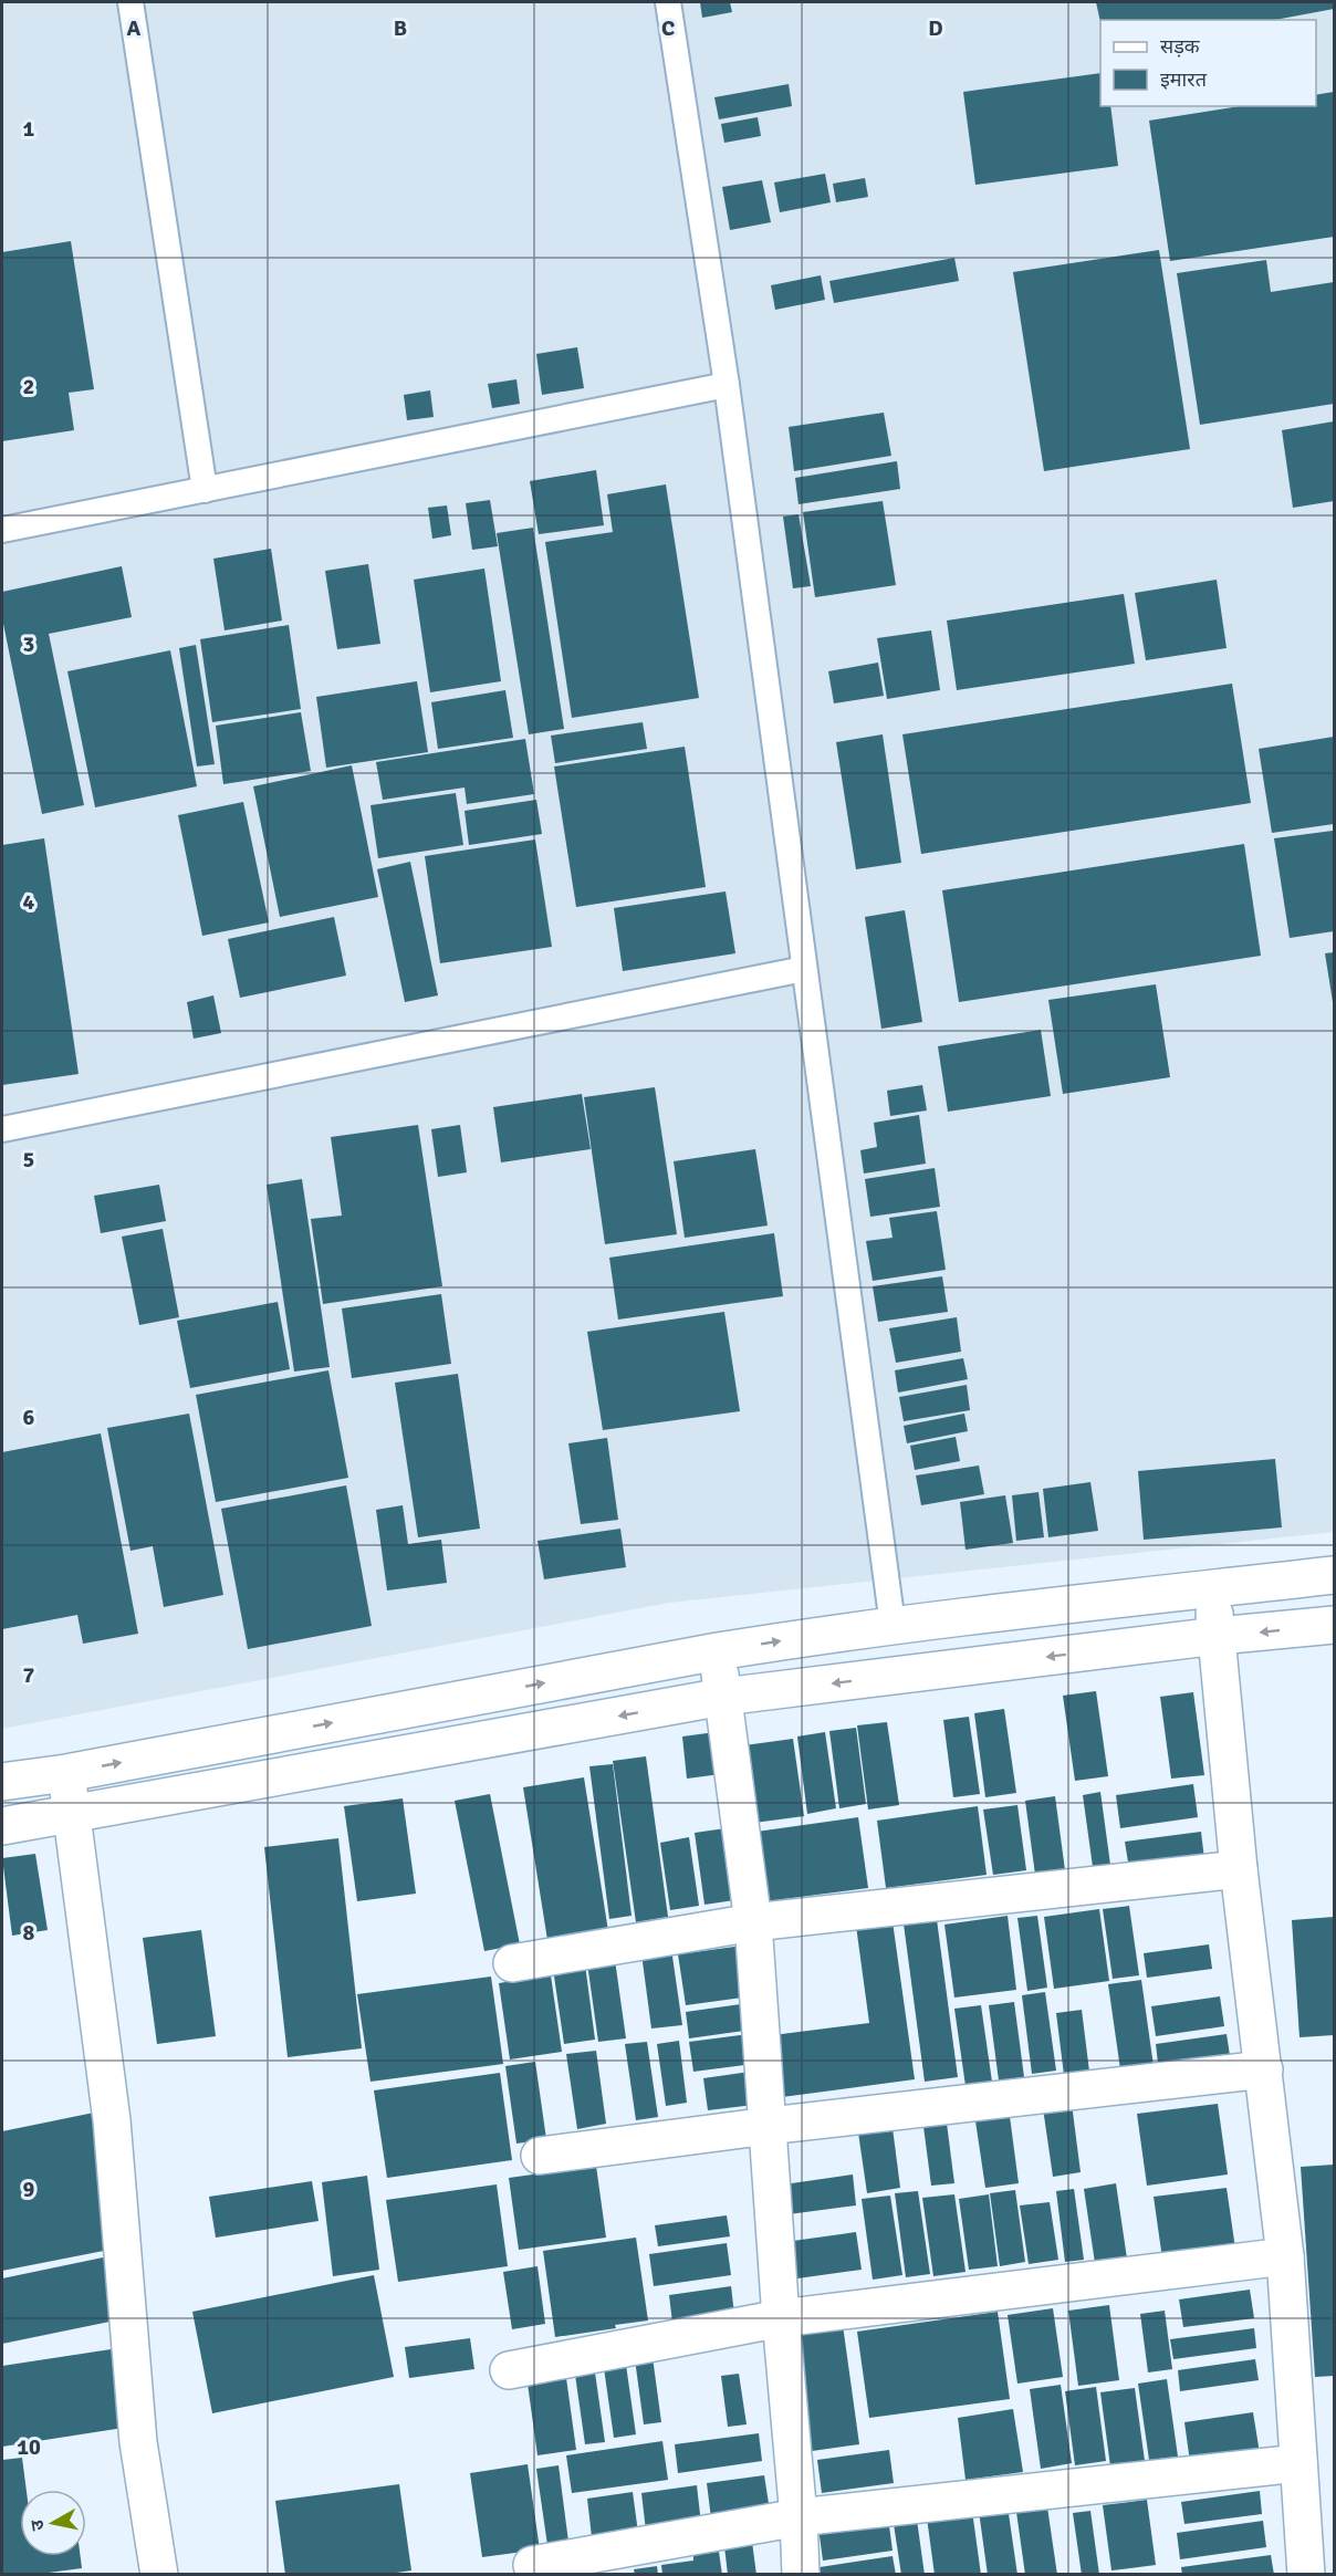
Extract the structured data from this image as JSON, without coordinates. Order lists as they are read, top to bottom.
{
  "legend": ["सड़क", "इमारत"],
  "north": "left",
  "grid": {
    "columns": [
      "A",
      "B",
      "C",
      "D"
    ],
    "rows": [
      "1",
      "2",
      "3",
      "4",
      "5",
      "6",
      "7",
      "8",
      "9",
      "10"
    ]
  }
}
